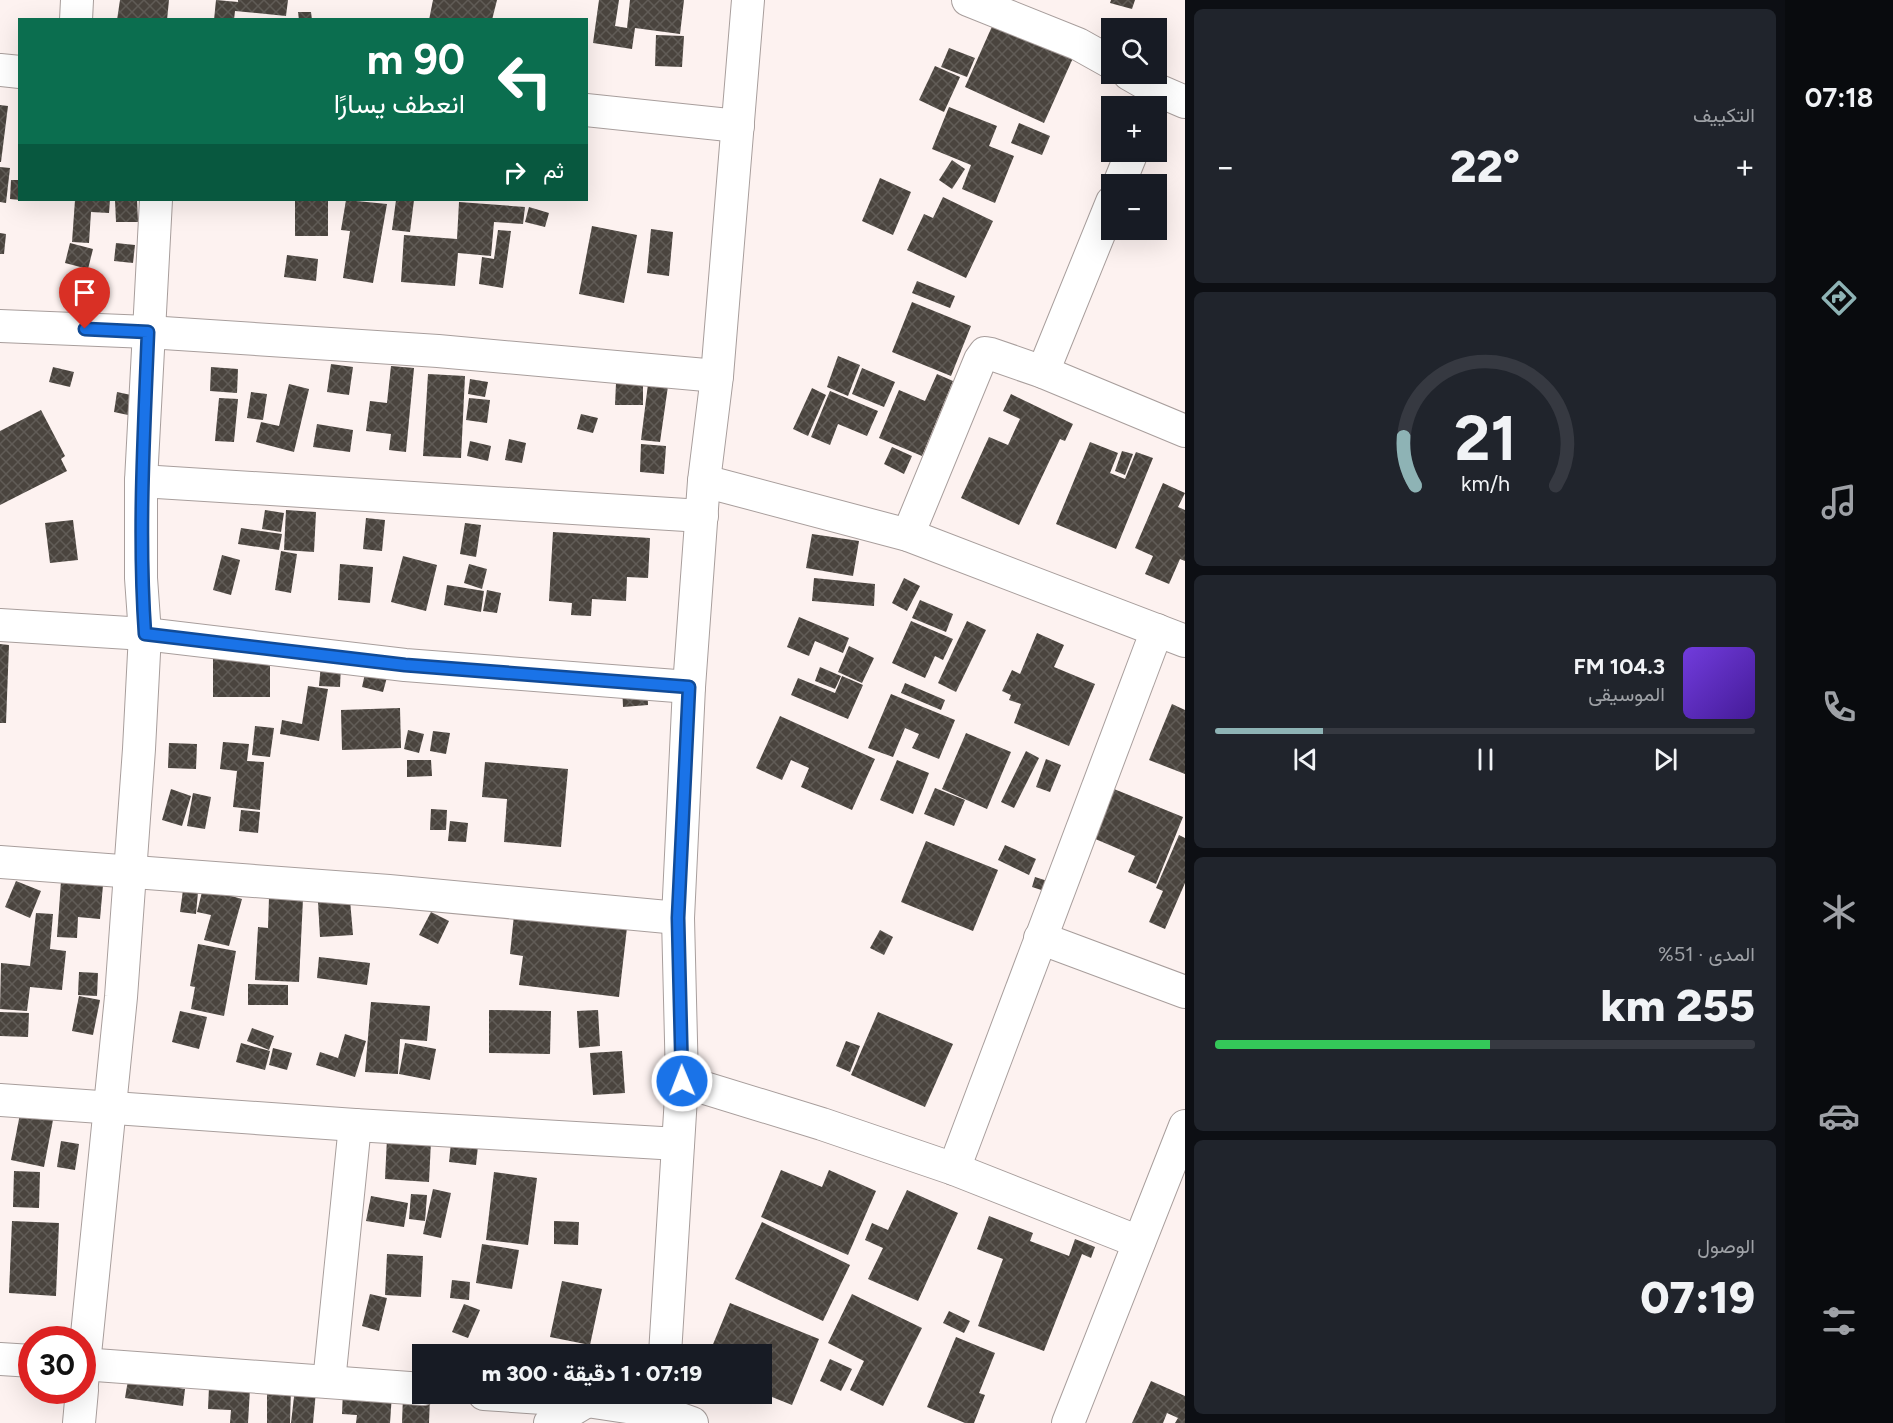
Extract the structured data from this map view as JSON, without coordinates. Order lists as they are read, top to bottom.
{
  "page": {
    "tabs": "07:18",
    "tile": [
      "التكييف",
      ["المدى · 51%", "255 km"],
      ["الوصول", "07:19"]
    ],
    "map_buttons": ["+", "−"],
    "turn": ["90 m", "انعطف يسارًا"],
    "heat": ["−", "22°", "+"],
    "then": "ثم",
    "song": ["104.3 FM", "الموسيقى"],
    "limit": "30",
    "trip": "07:19 · 1 دقيقة · 300 m",
    "gauge": ["21", "km/h"]
  }
}
